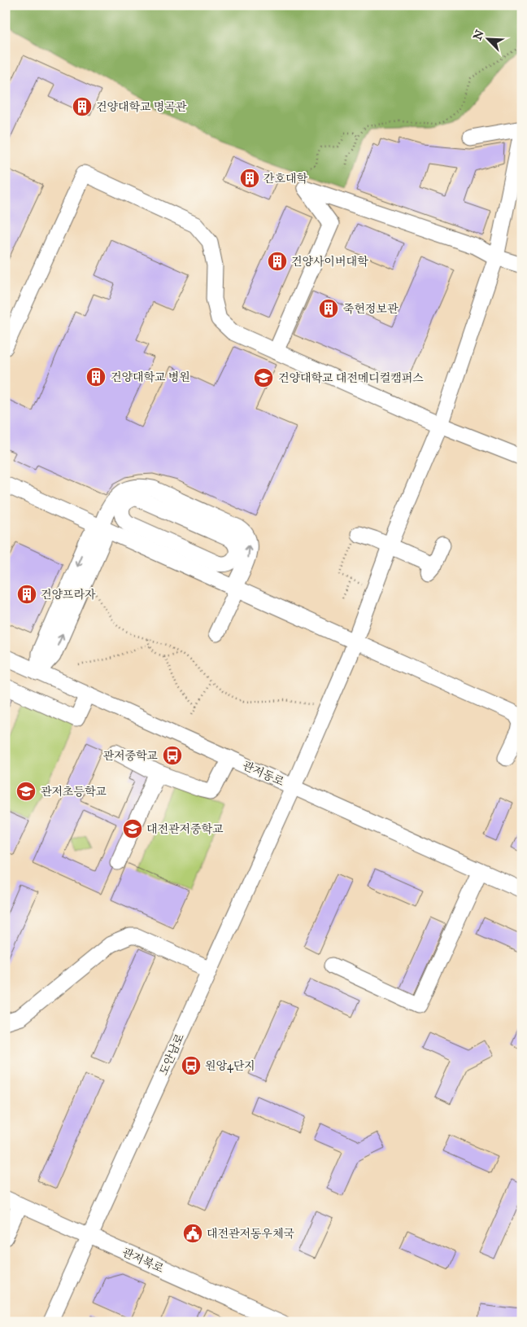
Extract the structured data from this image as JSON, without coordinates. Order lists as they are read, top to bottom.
{
  "streets": {
    "street": ["관저동로", "도안남로", "관저북로"]
  },
  "crossings": [
    ["관저동로", "도안남로"],
    ["도안남로", "관저북로"]
  ],
  "places": {
    "building": [
      "건양대학교 명곡관",
      "간호대학",
      "건양사이버대학",
      "죽헌정보관",
      "건양대학교 병원",
      "건양프라자"
    ],
    "school or university": ["건양대학교 대전메디컬캠퍼스", "관저초등학교", "대전관저중학교"],
    "bus stop": ["관저중학교", "원앙4단지"],
    "public building": ["대전관저동우체국"]
  },
  "north": "top left"
}
